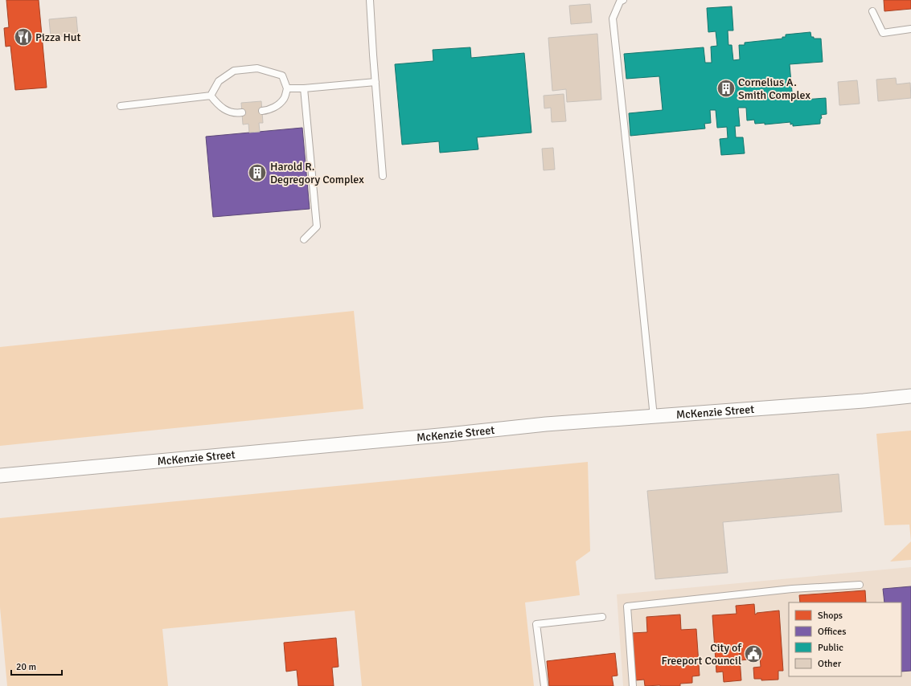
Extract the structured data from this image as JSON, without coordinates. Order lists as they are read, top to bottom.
{
  "streets": {
    "street": ["McKenzie Street"]
  },
  "places": {
    "restaurant": ["Pizza Hut"],
    "building": ["Cornelius A. Smith Complex", "Harold R. Degregory Complex"],
    "public building": ["City of Freeport Council"]
  },
  "legend": [
    "Shops",
    "Offices",
    "Public",
    "Other"
  ],
  "scale_bar": "20 m"
}
